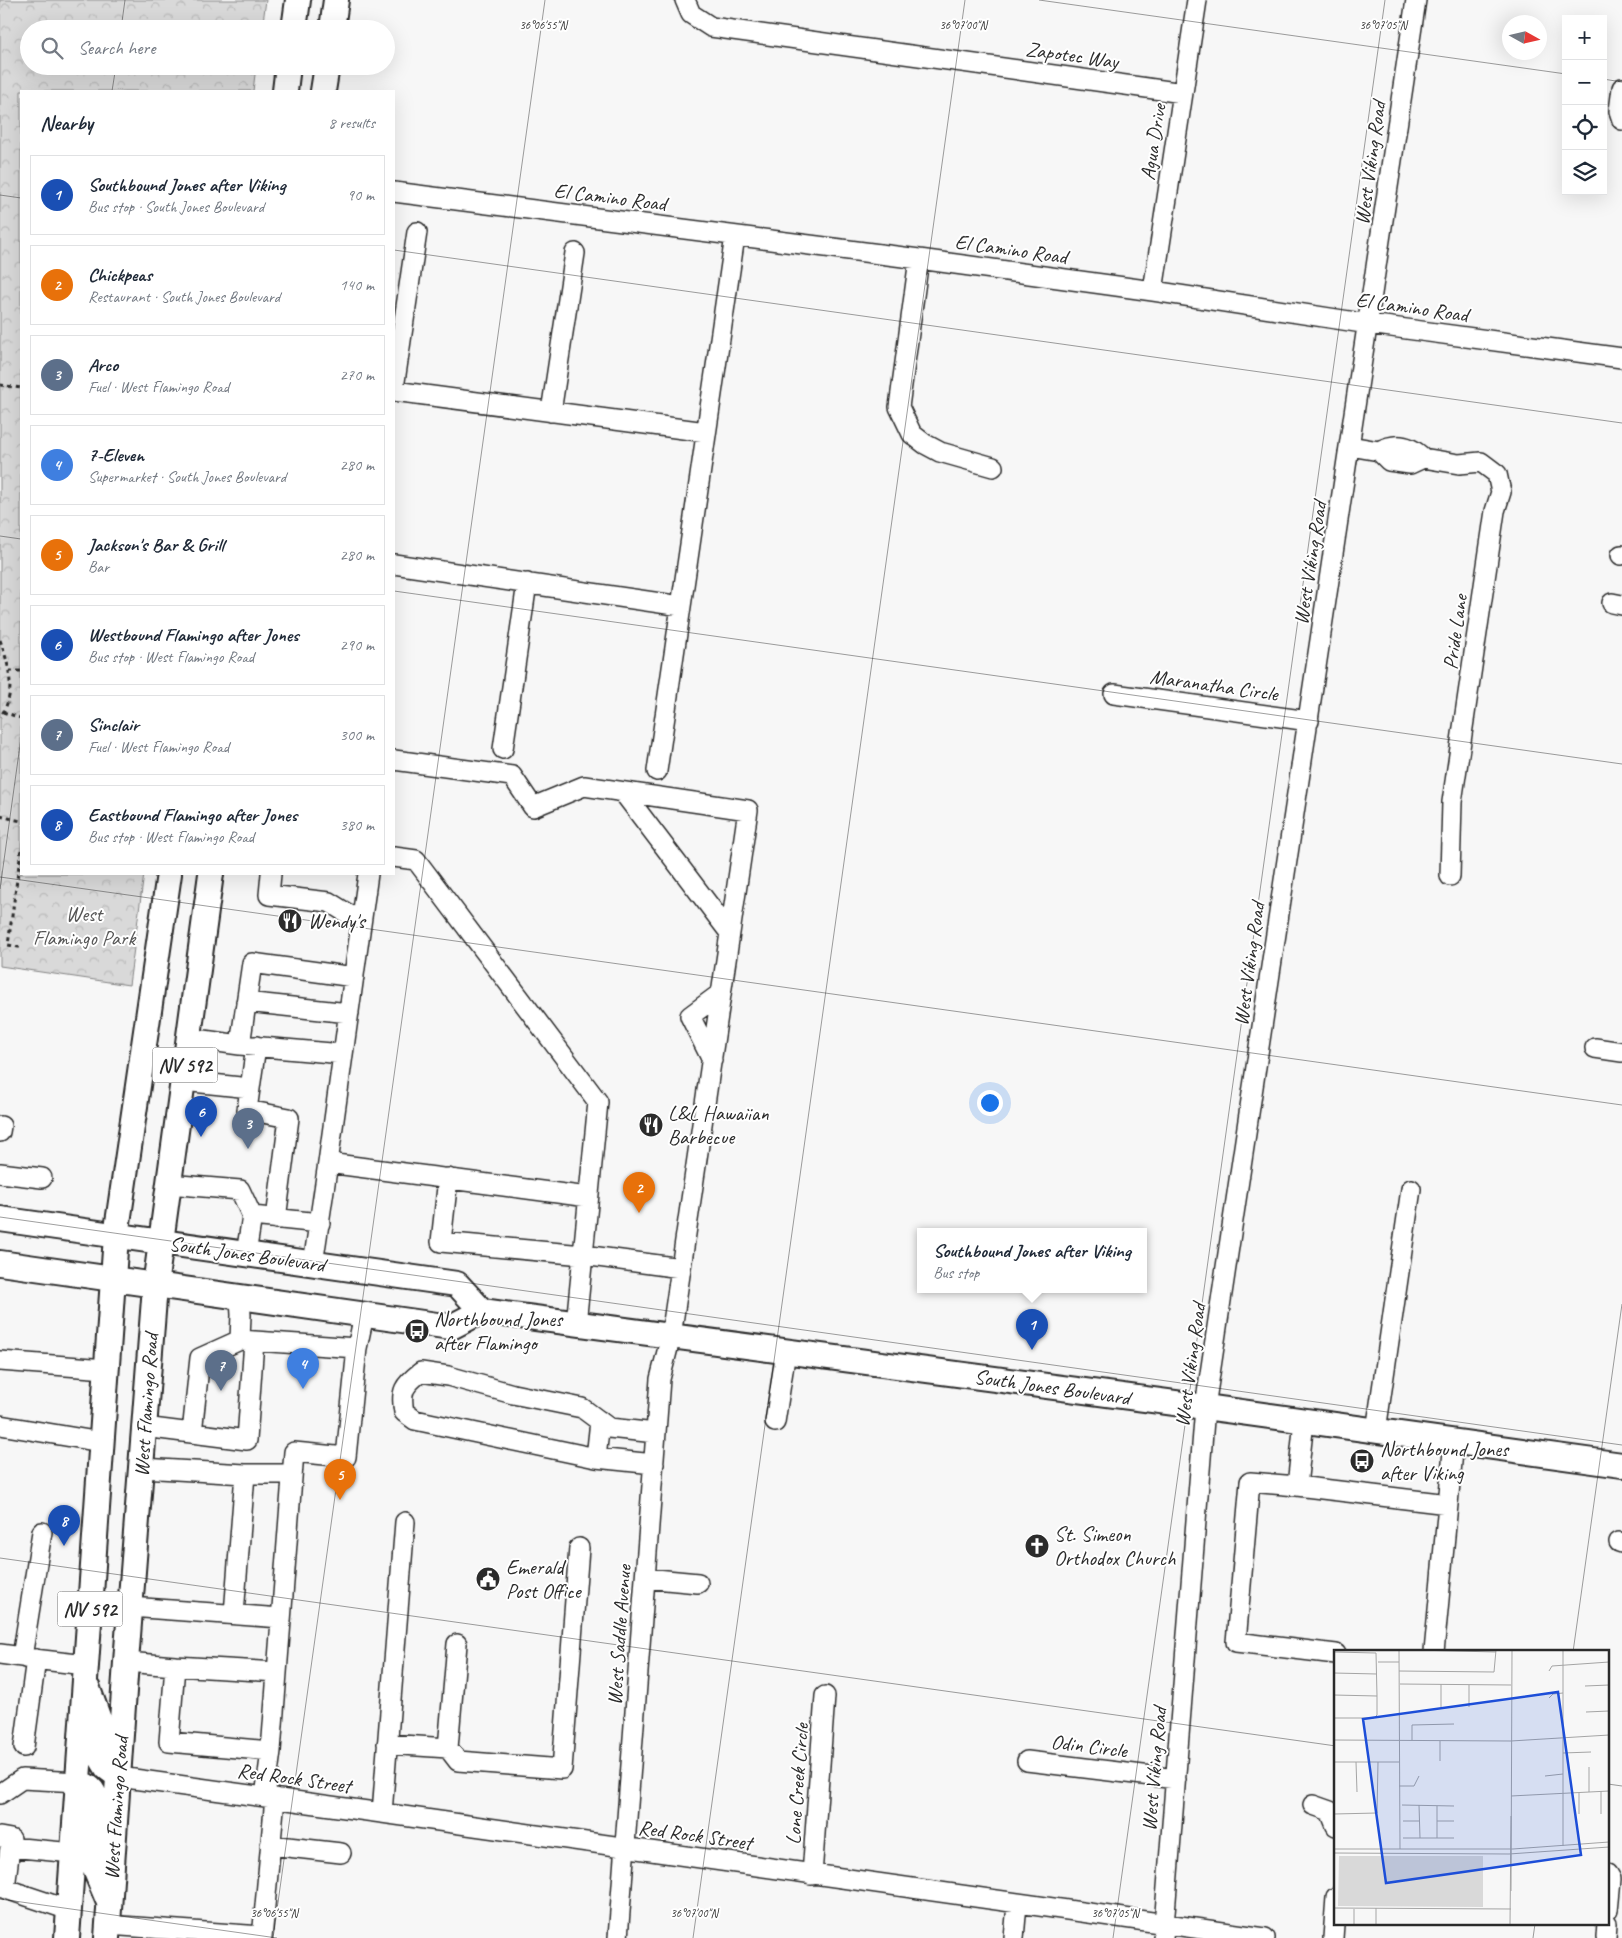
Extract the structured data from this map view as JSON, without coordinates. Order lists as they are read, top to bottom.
{
  "streets": {
    "main road": ["NV 592", "South Jones Boulevard", "West Flamingo Road"],
    "street": [
      "Zapotec Way",
      "Agua Drive",
      "West Viking Road",
      "El Camino Road",
      "Pride Lane",
      "Maranatha Circle",
      "West Saddle Avenue",
      "Odin Circle",
      "Red Rock Street",
      "Lone Creek Circle"
    ]
  },
  "crossings": [
    ["Zapotec Way", "Agua Drive"],
    ["Agua Drive", "El Camino Road"],
    ["West Viking Road", "El Camino Road"],
    ["West Viking Road", "Pride Lane"],
    ["West Viking Road", "Maranatha Circle"],
    ["West Viking Road", "South Jones Boulevard"],
    ["West Viking Road", "Odin Circle"],
    ["West Viking Road", "Red Rock Street"],
    ["South Jones Boulevard", "West Flamingo Road"],
    ["South Jones Boulevard", "West Saddle Avenue"],
    ["West Flamingo Road", "Red Rock Street"],
    ["West Saddle Avenue", "Red Rock Street"],
    ["Red Rock Street", "Lone Creek Circle"]
  ],
  "parks": ["West Flamingo Park"],
  "places": {
    "restaurant": ["Wendy's", "L&L Hawaiian Barbecue"],
    "bus stop": ["Northbound Jones after Flamingo", "Northbound Jones after Viking"],
    "church": ["St. Simeon Orthodox Church"],
    "public building": ["Emerald Post Office"]
  },
  "north": "right",
  "page": {
    "map_buttons": ["+", "−"],
    "search": "Search here",
    "heading": ["Nearby", "8 results"],
    "list": [
      {
        "mark": "1",
        "name": "Southbound Jones after Viking",
        "note": "Bus stop · South Jones Boulevard",
        "value": "90 m"
      },
      {
        "mark": "2",
        "name": "Chickpeas",
        "note": "Restaurant · South Jones Boulevard",
        "value": "140 m"
      },
      {
        "mark": "3",
        "name": "Arco",
        "note": "Fuel · West Flamingo Road",
        "value": "270 m"
      },
      {
        "mark": "4",
        "name": "7-Eleven",
        "note": "Supermarket · South Jones Boulevard",
        "value": "280 m"
      },
      {
        "mark": "5",
        "name": "Jackson's Bar & Grill",
        "note": "Bar",
        "value": "280 m"
      },
      {
        "mark": "6",
        "name": "Westbound Flamingo after Jones",
        "note": "Bus stop · West Flamingo Road",
        "value": "290 m"
      },
      {
        "mark": "7",
        "name": "Sinclair",
        "note": "Fuel · West Flamingo Road",
        "value": "300 m"
      },
      {
        "mark": "8",
        "name": "Eastbound Flamingo after Jones",
        "note": "Bus stop · West Flamingo Road",
        "value": "380 m"
      }
    ],
    "pins": [
      "6",
      "3",
      "2",
      "1",
      "4",
      "7",
      "5",
      "8"
    ],
    "popup": ["Southbound Jones after Viking", "Bus stop"]
  },
  "coordinates": ["36°06'55\"N", "36°07'00\"N", "36°07'05\"N"]
}
